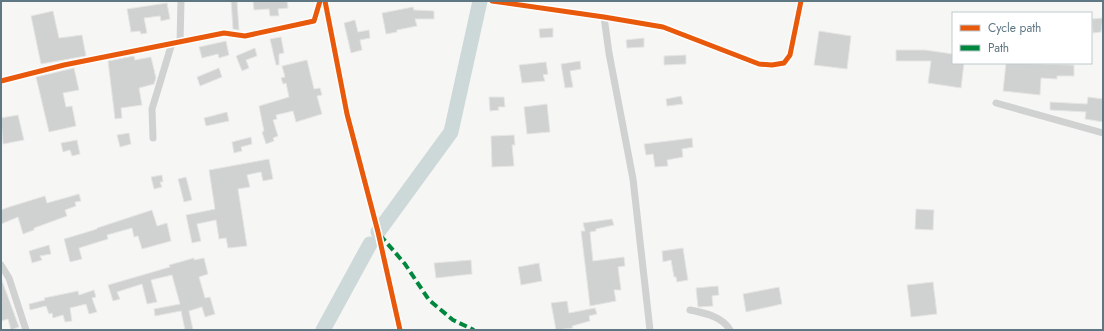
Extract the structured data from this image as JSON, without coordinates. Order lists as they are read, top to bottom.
{
  "legend": ["Cycle path", "Path"]
}
